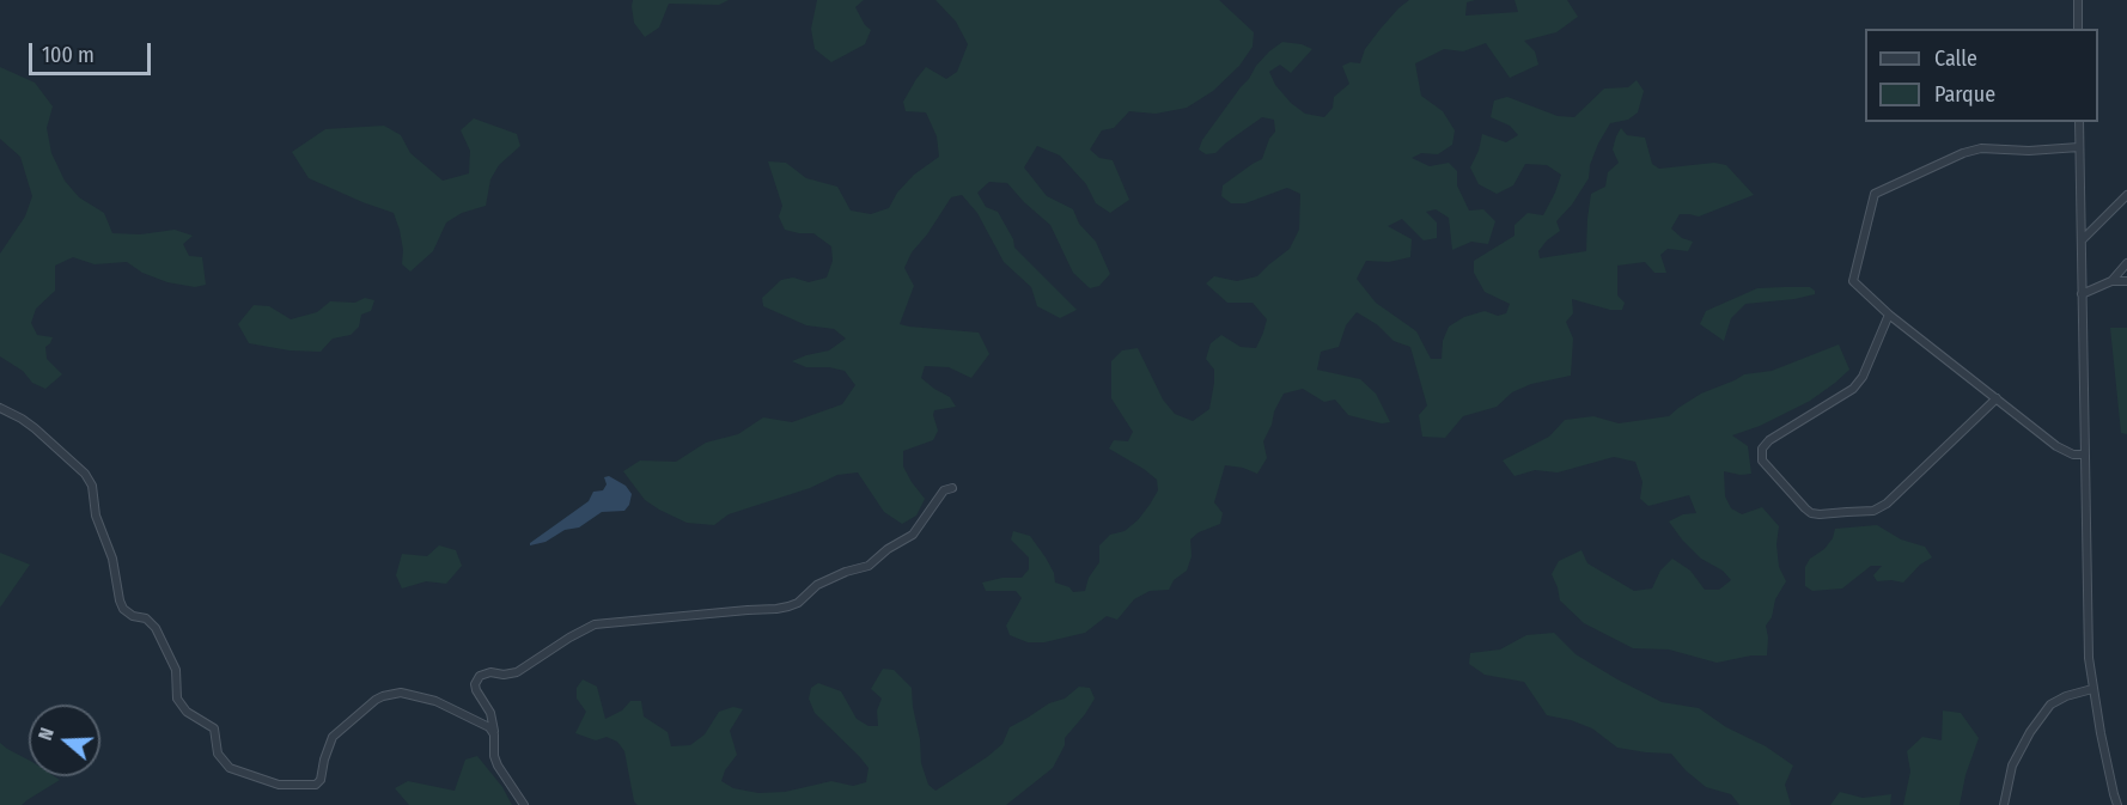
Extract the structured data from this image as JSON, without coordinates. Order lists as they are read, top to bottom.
{
  "legend": ["Calle", "Parque"],
  "scale_bar": "100 m",
  "north": "left"
}
